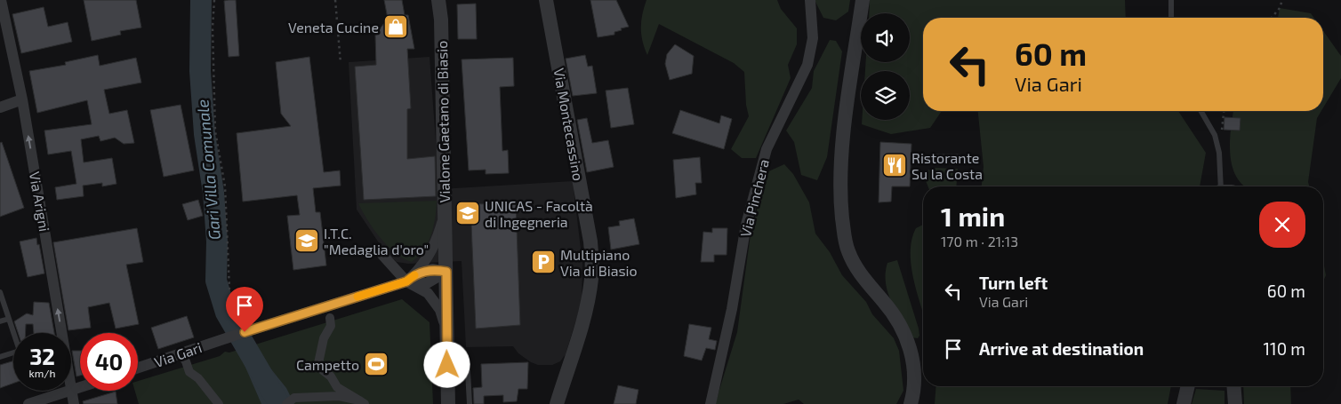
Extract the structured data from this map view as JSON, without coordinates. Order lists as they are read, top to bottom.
{
  "streets": {
    "street": [
      "Vialone Gaetano di Biasio",
      "Via Montecassino",
      "Via Pinchera",
      "Via Arigni",
      "Via Gari"
    ]
  },
  "crossings": [
    ["Vialone Gaetano di Biasio", "Via Gari"]
  ],
  "one_way": ["Via Arigni"],
  "water": ["Gari Villa Comunale"],
  "places": {
    "shop": ["Veneta Cucine"],
    "restaurant": ["Ristorante Su la Costa"],
    "school or university": ["UNICAS - Facoltà di Ingegneria", "I.T.C. \"Medaglia d'oro\""],
    "parking": ["Multipiano Via di Biasio"],
    "sports": ["Campetto"]
  },
  "page": {
    "turn": ["60 m", "Via Gari"],
    "heading": ["1 min", "170 m · 21:13"],
    "list": [
      {
        "name": "Turn left",
        "note": "Via Gari",
        "value": "60 m"
      },
      {
        "name": "Arrive at destination",
        "value": "110 m"
      }
    ],
    "speed": "32 km/h",
    "limit": "40"
  }
}
